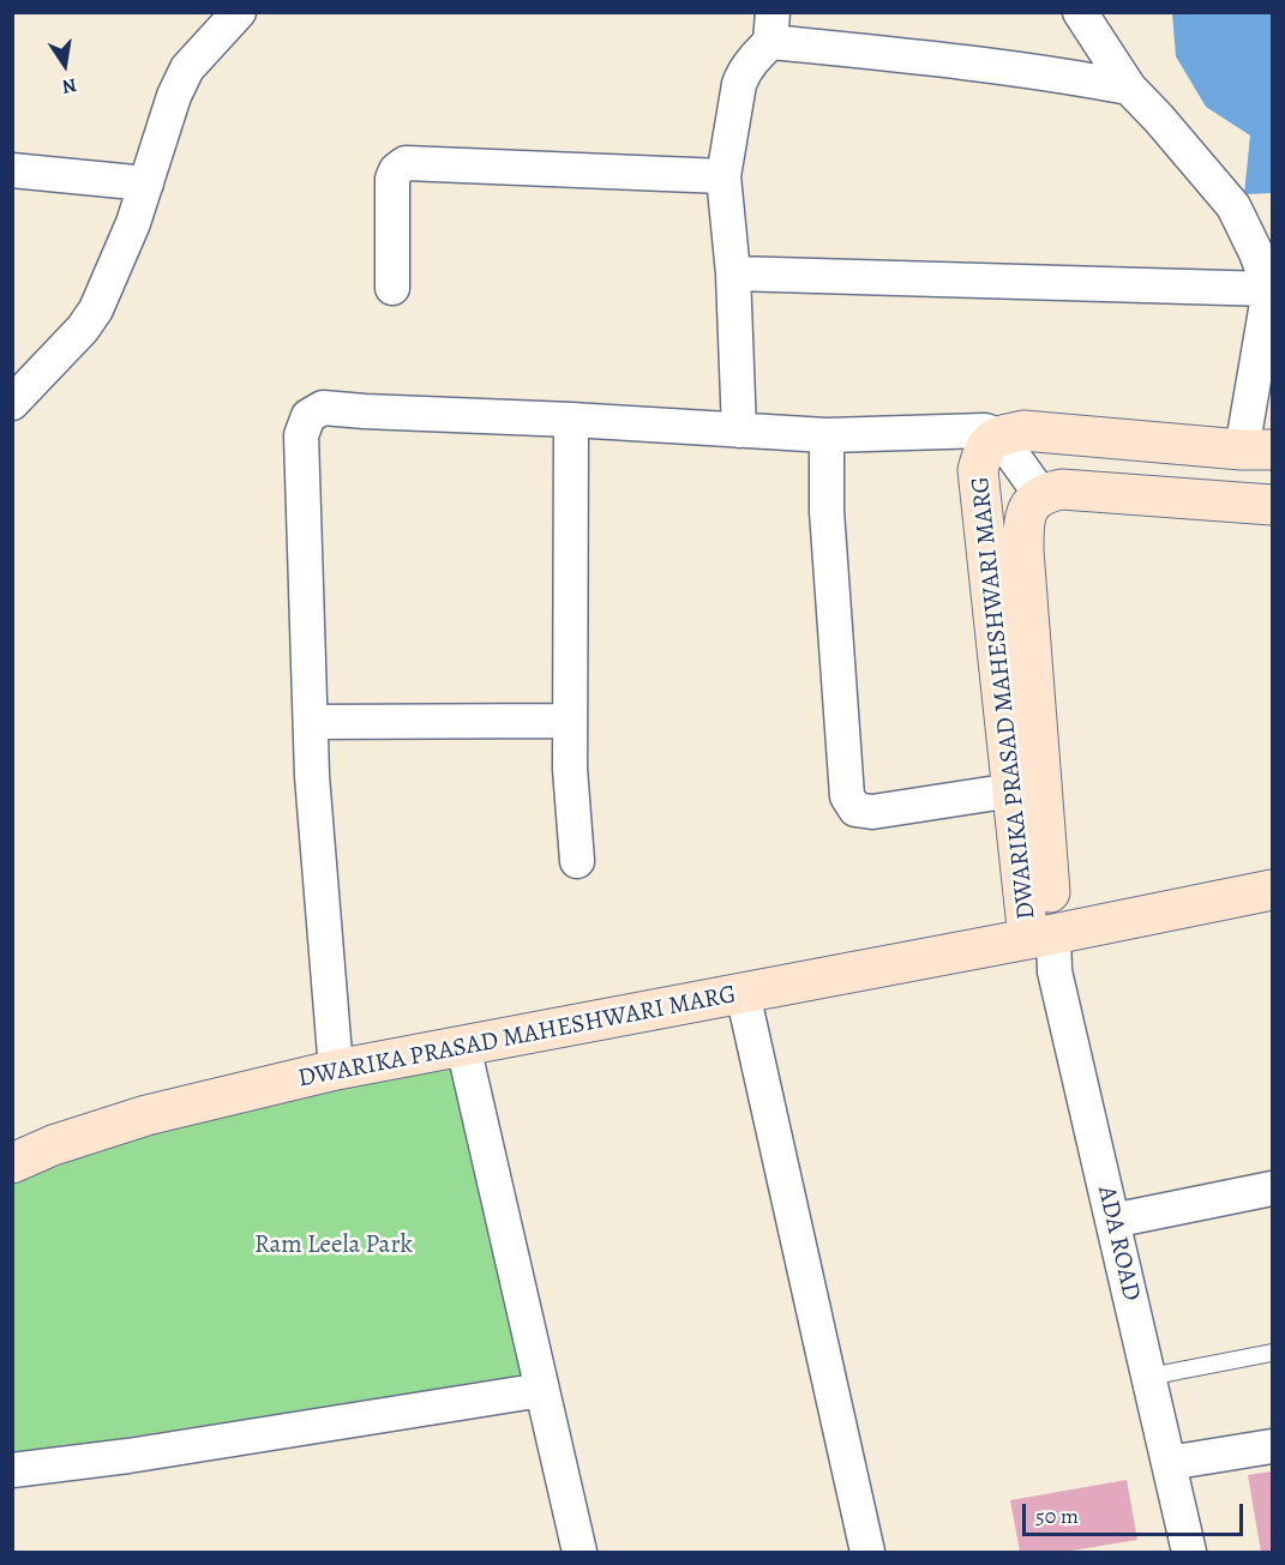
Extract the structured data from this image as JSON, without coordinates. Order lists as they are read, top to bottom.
{
  "streets": {
    "street": ["DWARIKA PRASAD MAHESHWARI MARG", "ADA ROAD"]
  },
  "crossings": [
    ["DWARIKA PRASAD MAHESHWARI MARG", "ADA ROAD"]
  ],
  "parks": ["Ram Leela Park"],
  "scale_bar": "50 m",
  "north": "bottom"
}
